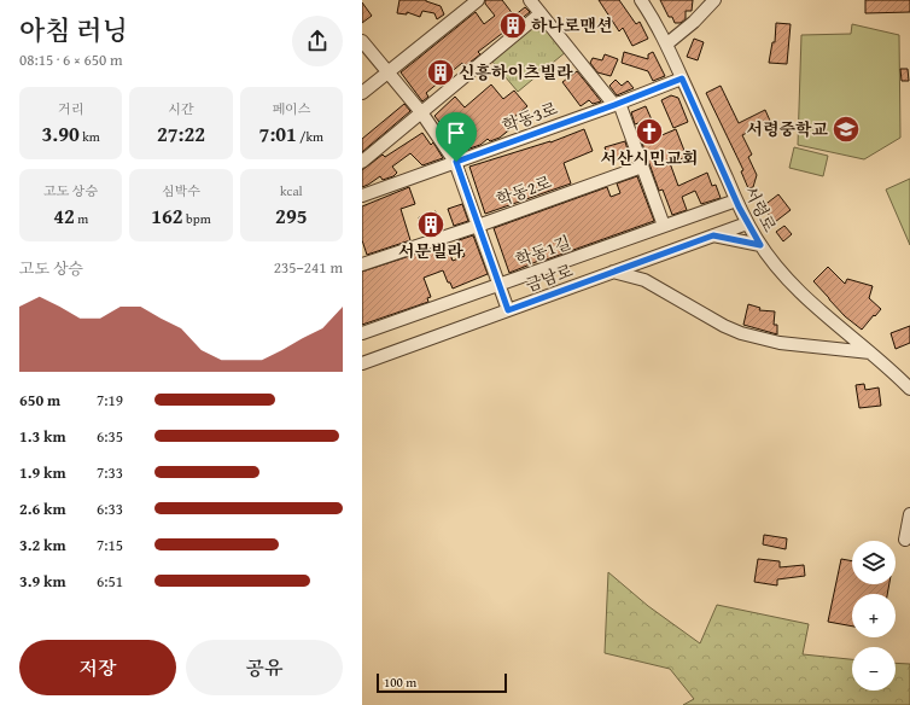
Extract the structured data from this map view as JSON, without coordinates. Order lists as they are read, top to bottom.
{
  "streets": {
    "street": [
      "학동3로",
      "학동2로",
      "서령로",
      "학동1길",
      "금남로"
    ]
  },
  "crossings": [
    ["학동3로", "서령로"],
    ["서령로", "학동1길"],
    ["서령로", "금남로"]
  ],
  "places": {
    "building": ["하나로맨션", "신흥하이츠빌라", "서문빌라"],
    "school or university": ["서령중학교"],
    "church": ["서산시민교회"]
  },
  "scale_bar": "100 m",
  "page": {
    "heading": ["아침 러닝", "08:15 · 6 × 650 m"],
    "stats": [
      ["거리", "3.90 km"],
      ["시간", "27:22"],
      ["페이스", "7:01 /km"],
      ["고도 상승", "42 m"],
      ["심박수", "162 bpm"],
      ["kcal", "295"]
    ],
    "chart": ["고도 상승", "235–241 m"],
    "list": [
      {
        "name": "650 m",
        "note": "7:19"
      },
      {
        "name": "1.3 km",
        "note": "6:35"
      },
      {
        "name": "1.9 km",
        "note": "7:33"
      },
      {
        "name": "2.6 km",
        "note": "6:33"
      },
      {
        "name": "3.2 km",
        "note": "7:15"
      },
      {
        "name": "3.9 km",
        "note": "6:51"
      }
    ],
    "map_buttons": ["+", "−"],
    "buttons": ["저장", "공유"],
    "scale": "100 m"
  }
}
